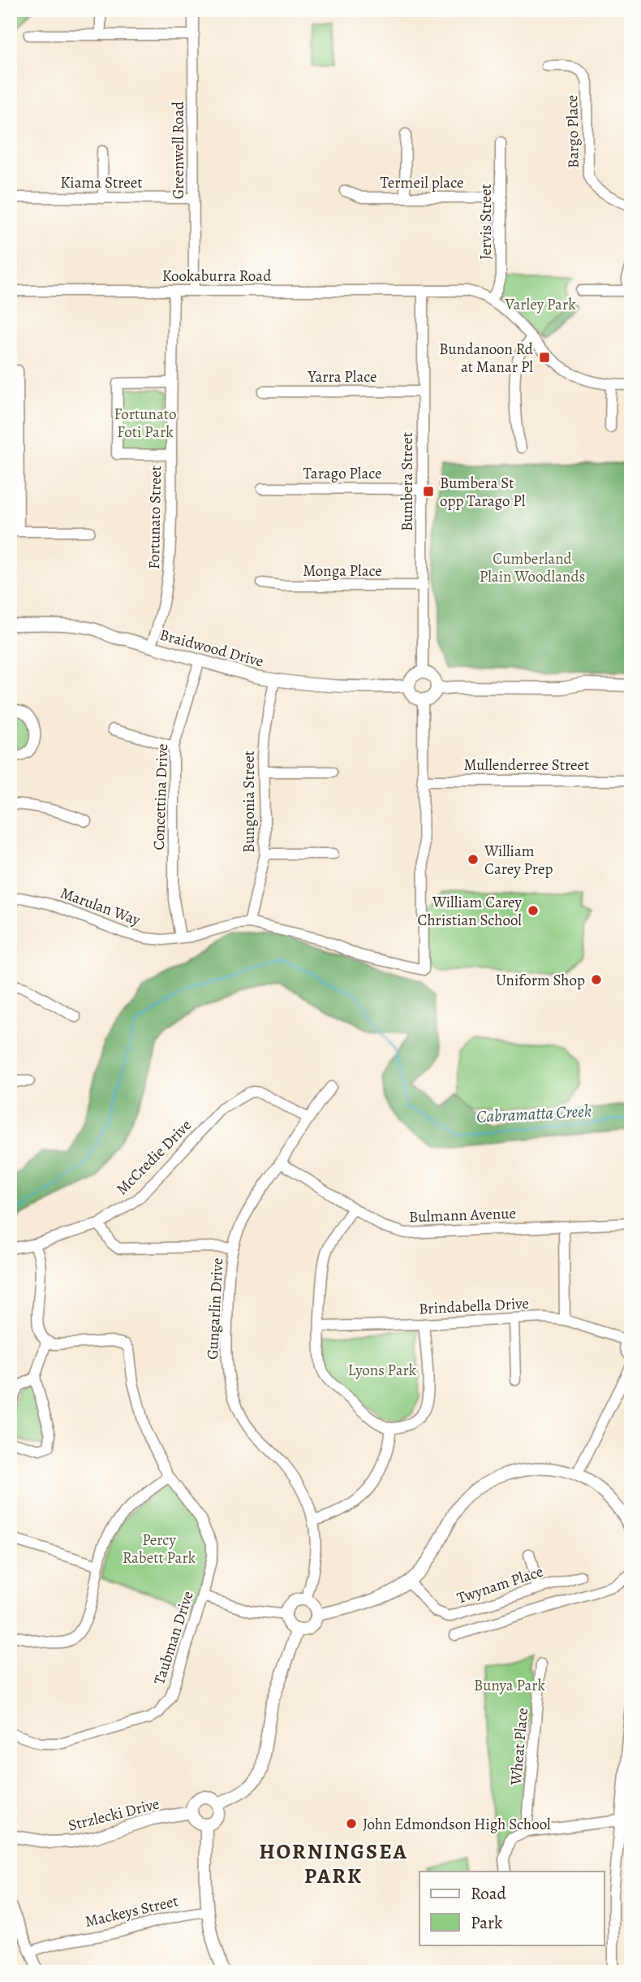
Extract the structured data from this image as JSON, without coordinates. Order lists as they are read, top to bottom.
{
  "streets": {
    "street": [
      "Bargo Place",
      "Greenwell Road",
      "Kiama Street",
      "Termeil place",
      "Jervis Street",
      "Kookaburra Road",
      "Yarra Place",
      "Tarago Place",
      "Bumbera Street",
      "Fortunato Street",
      "Monga Place",
      "Braidwood Drive",
      "Mullenderree Street",
      "Concettina Drive",
      "Bungonia Street",
      "Marulan Way",
      "McCredie Drive",
      "Bulmann Avenue",
      "Brindabella Drive",
      "Gungarlin Drive",
      "Twynam Place",
      "Taubman Drive",
      "Wheat Place",
      "Strzlecki Drive",
      "Mackeys Street"
    ]
  },
  "crossings": [
    ["Greenwell Road", "Kiama Street"],
    ["Greenwell Road", "Kookaburra Road"],
    ["Termeil place", "Jervis Street"],
    ["Jervis Street", "Kookaburra Road"],
    ["Kookaburra Road", "Bumbera Street"],
    ["Kookaburra Road", "Fortunato Street"],
    ["Yarra Place", "Bumbera Street"],
    ["Tarago Place", "Bumbera Street"],
    ["Bumbera Street", "Monga Place"],
    ["Bumbera Street", "Braidwood Drive"],
    ["Fortunato Street", "Braidwood Drive"],
    ["Braidwood Drive", "Concettina Drive"],
    ["Braidwood Drive", "Bungonia Street"],
    ["Mullenderree Street", "Marulan Way"],
    ["Concettina Drive", "Marulan Way"],
    ["Bungonia Street", "Marulan Way"],
    ["McCredie Drive", "Gungarlin Drive"],
    ["Bulmann Avenue", "Gungarlin Drive"]
  ],
  "districts": ["HORNINGSEA PARK"],
  "water": ["Cabramatta Creek"],
  "parks": [
    "Varley Park",
    "Fortunato Foti Park",
    "Cumberland Plain Woodlands",
    "Lyons Park",
    "Percy Rabett Park",
    "Bunya Park"
  ],
  "places": {
    "transit": ["Bundanoon Rd at Manar Pl", "Bumbera St opp Tarago Pl"],
    "other": [
      "William Carey Prep",
      "William Carey Christian School",
      "Uniform Shop",
      "John Edmondson High School"
    ]
  },
  "legend": ["Road", "Park"]
}
